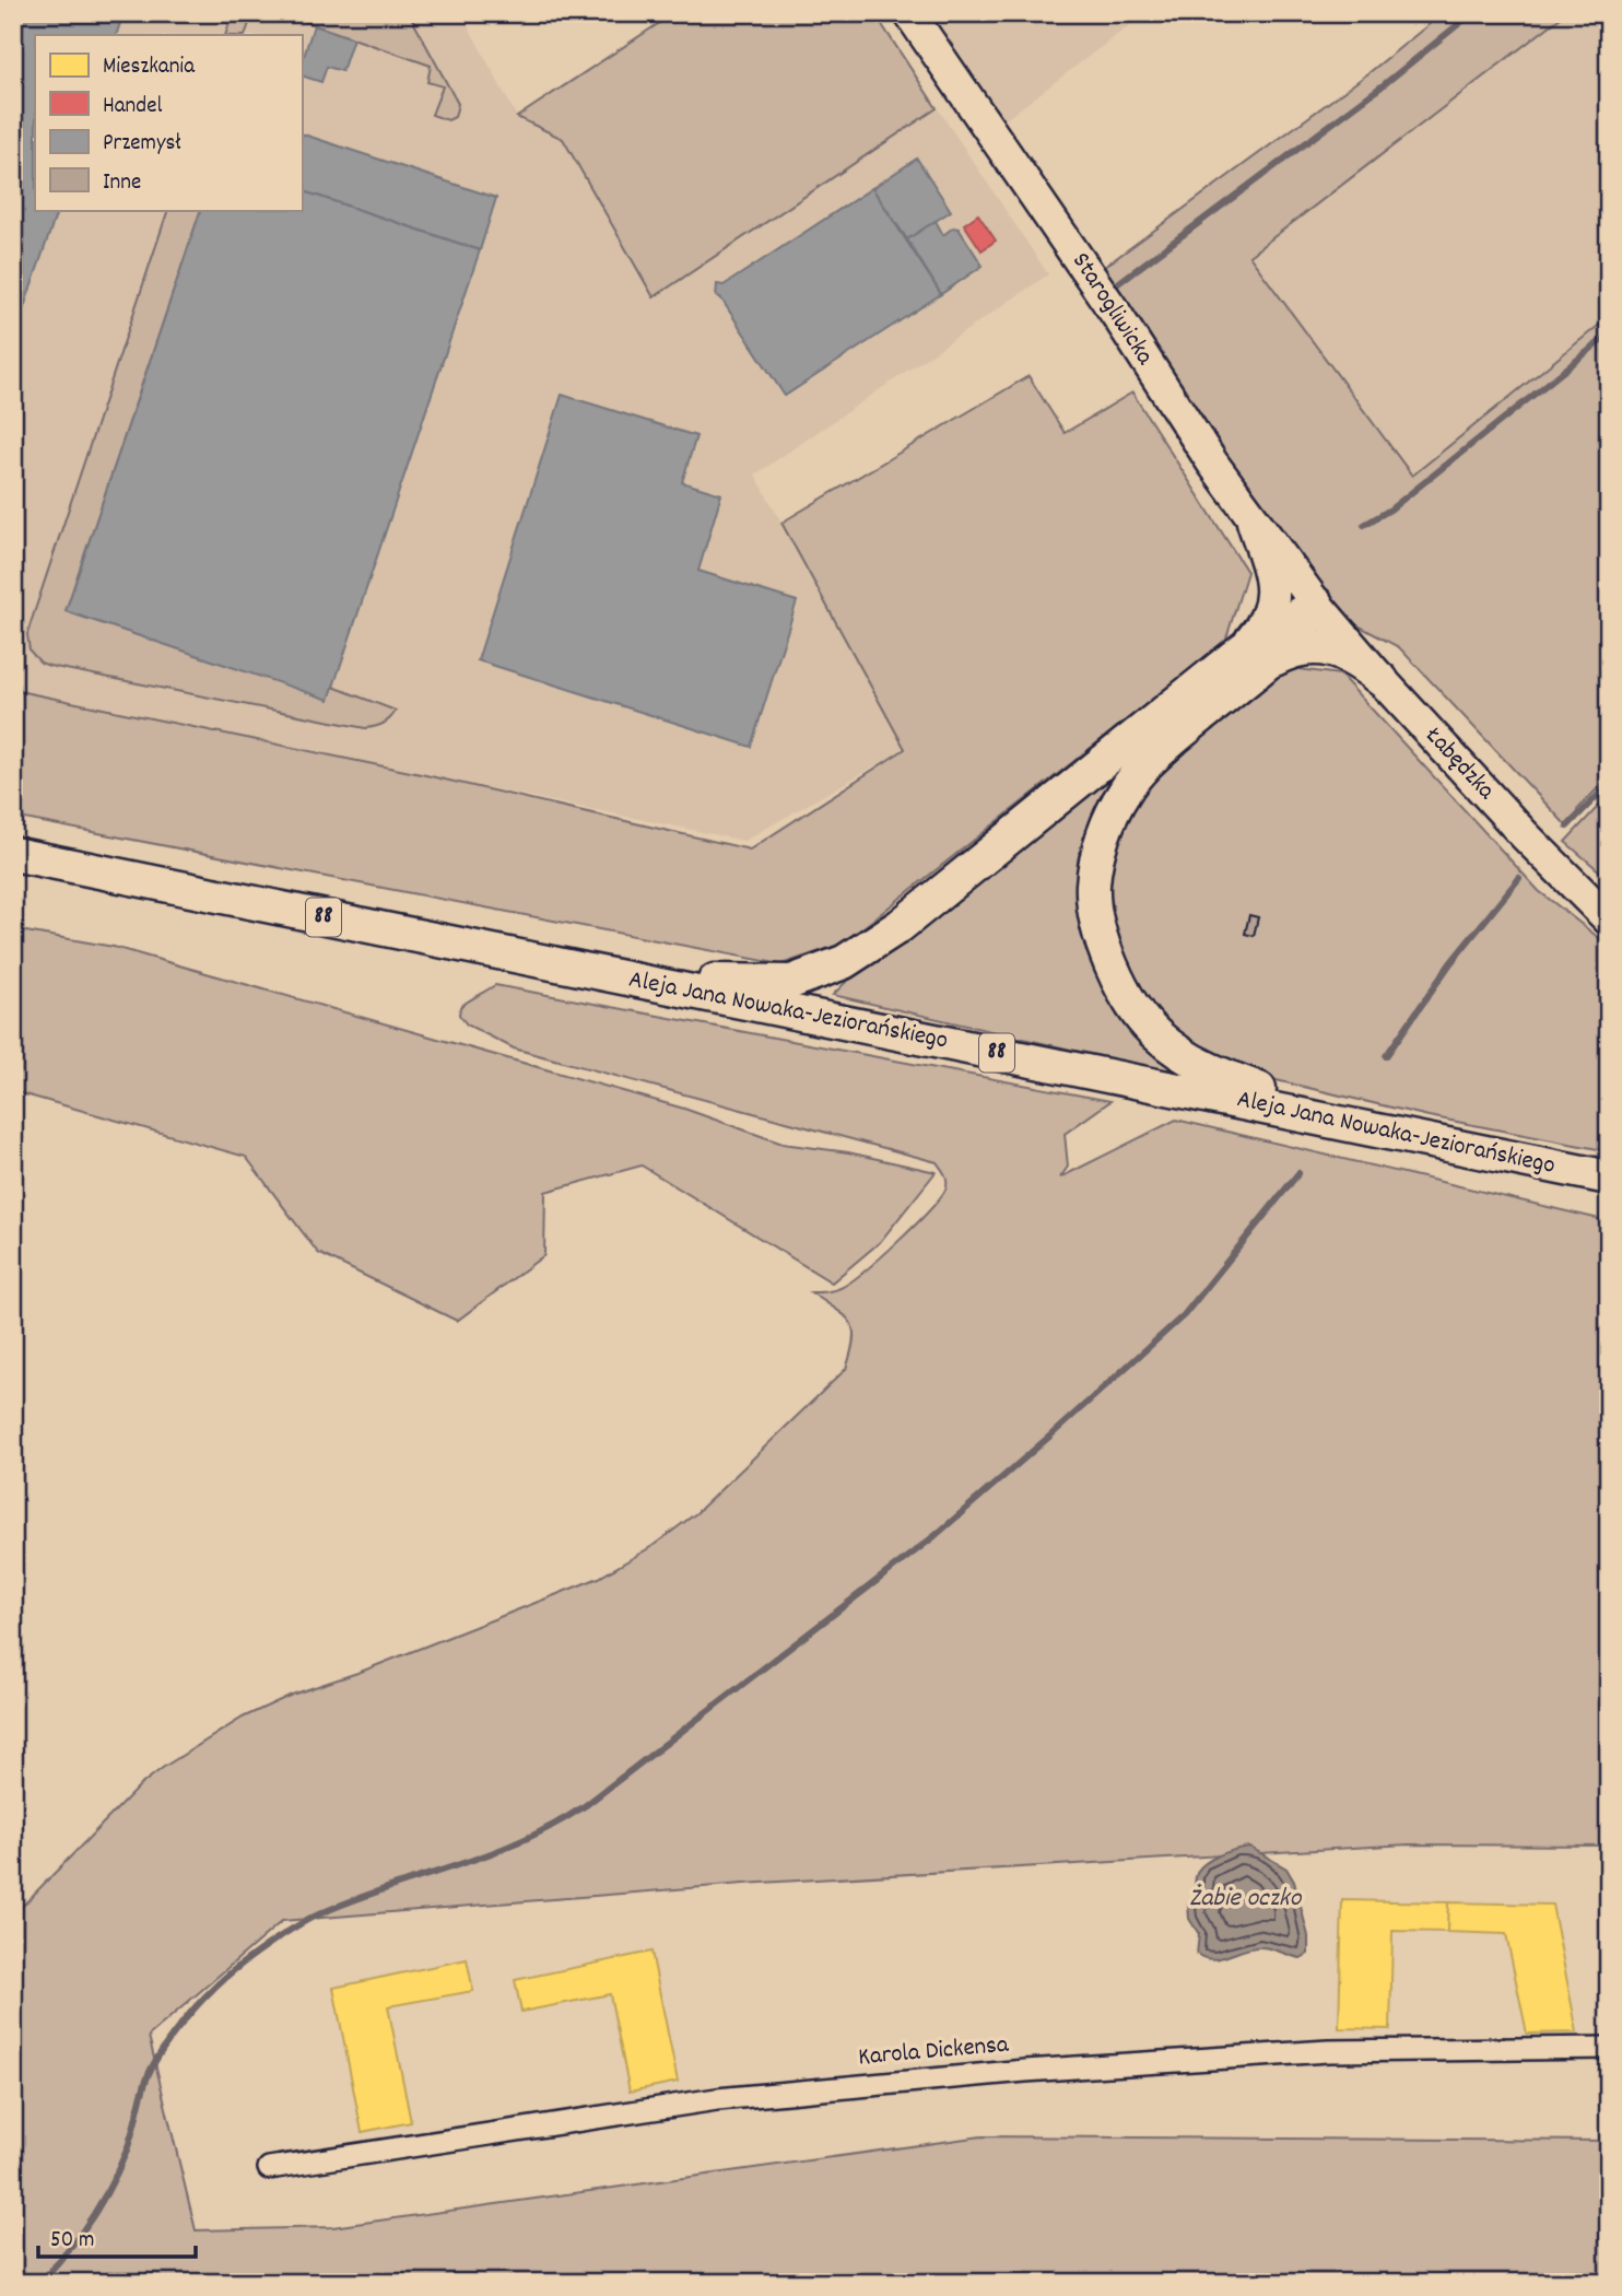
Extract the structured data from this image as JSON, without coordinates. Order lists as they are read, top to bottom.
{
  "streets": {
    "main road": ["88", "Aleja Jana Nowaka-Jeziorańskiego"],
    "street": ["Starogliwicka", "Łabędzka", "Karola Dickensa"]
  },
  "crossings": [
    ["Starogliwicka", "Łabędzka"]
  ],
  "water": ["Żabie oczko"],
  "legend": [
    "Mieszkania",
    "Handel",
    "Przemysł",
    "Inne"
  ],
  "scale_bar": "50 m"
}
